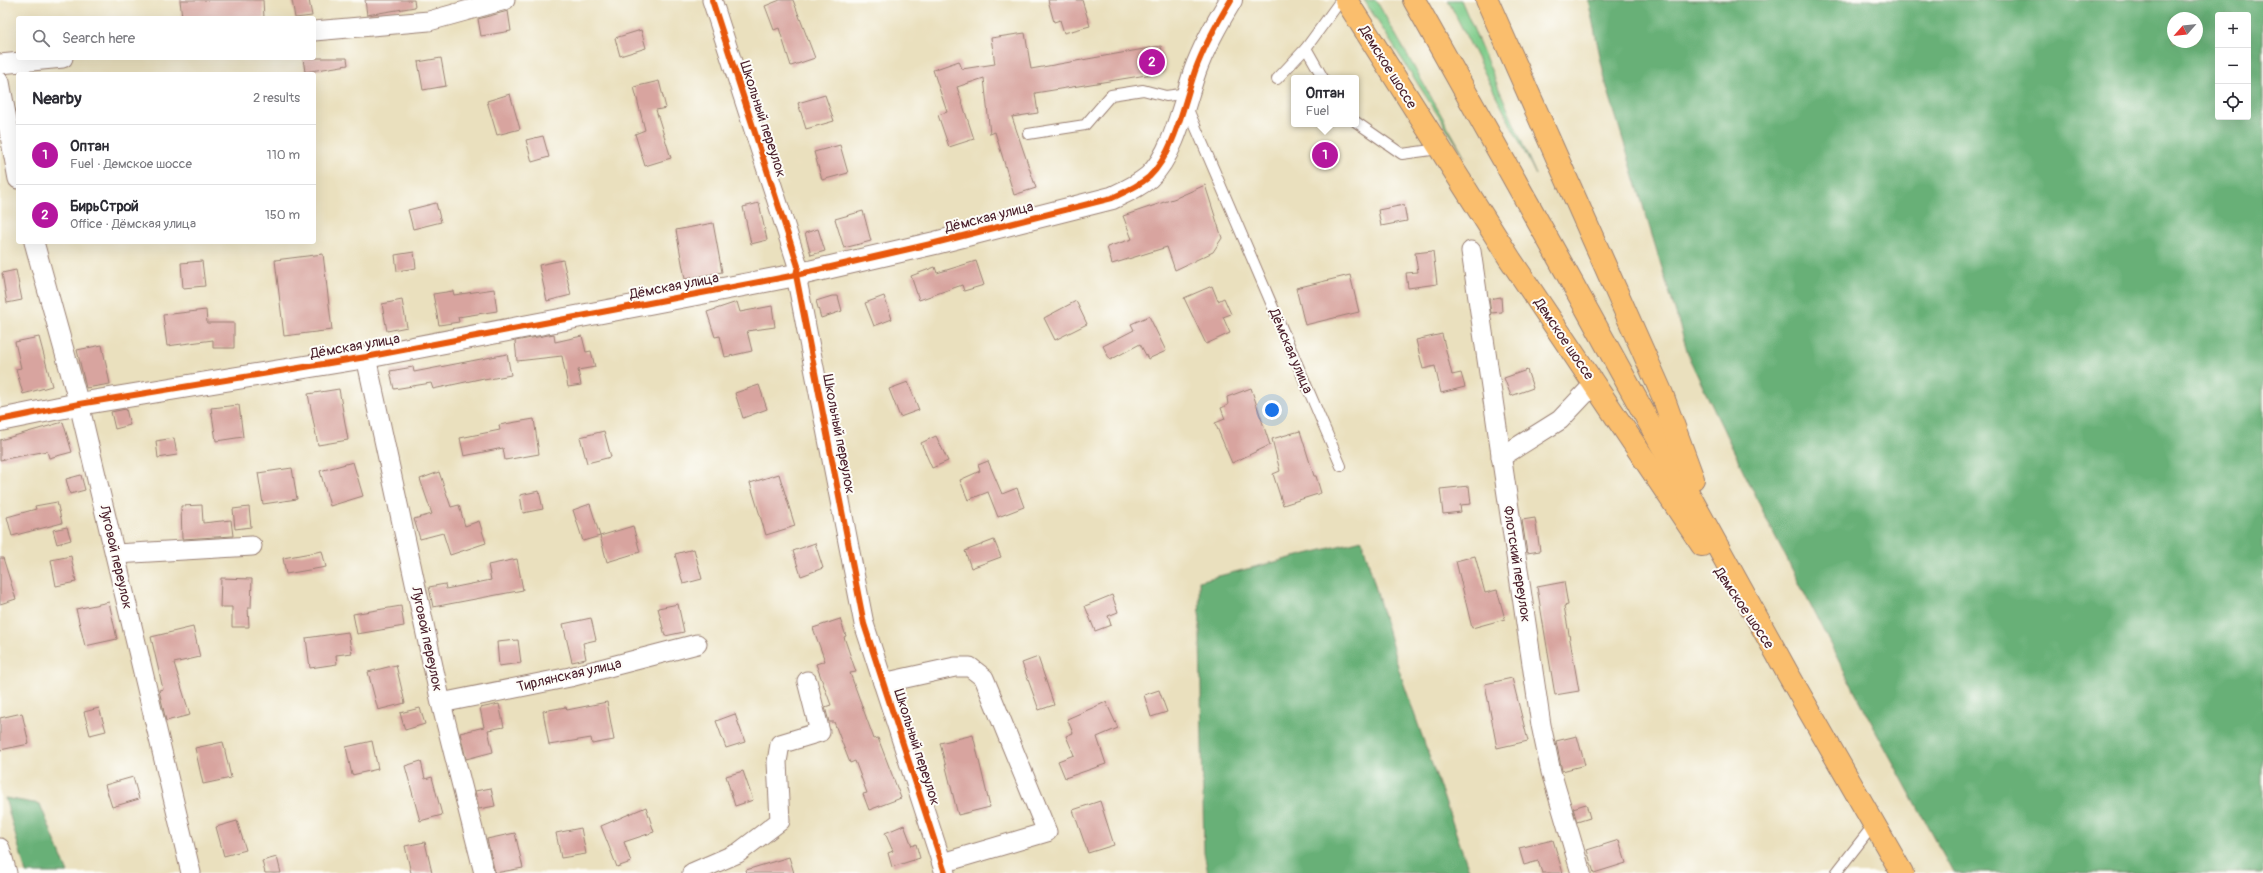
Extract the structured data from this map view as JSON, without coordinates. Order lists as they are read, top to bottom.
{
  "streets": {
    "main road": ["Демское шоссе"],
    "street": [
      "Школьный переулок",
      "Дёмская улица",
      "Луговой переулок",
      "Флотский переулок",
      "Тирлянская улица"
    ]
  },
  "crossings": [
    ["Школьный переулок", "Дёмская улица"],
    ["Дёмская улица", "Луговой переулок"],
    ["Луговой переулок", "Тирлянская улица"]
  ],
  "north": "bottom left",
  "page": {
    "map_buttons": ["+", "−"],
    "search": "Search here",
    "pins": ["2", "1"],
    "heading": ["Nearby", "2 results"],
    "popup": ["Оптан", "Fuel"],
    "list": [
      {
        "mark": "1",
        "name": "Оптан",
        "note": "Fuel · Демское шоссе",
        "value": "110 m"
      },
      {
        "mark": "2",
        "name": "БирьСтрой",
        "note": "Office · Дёмская улица",
        "value": "150 m"
      }
    ]
  }
}
